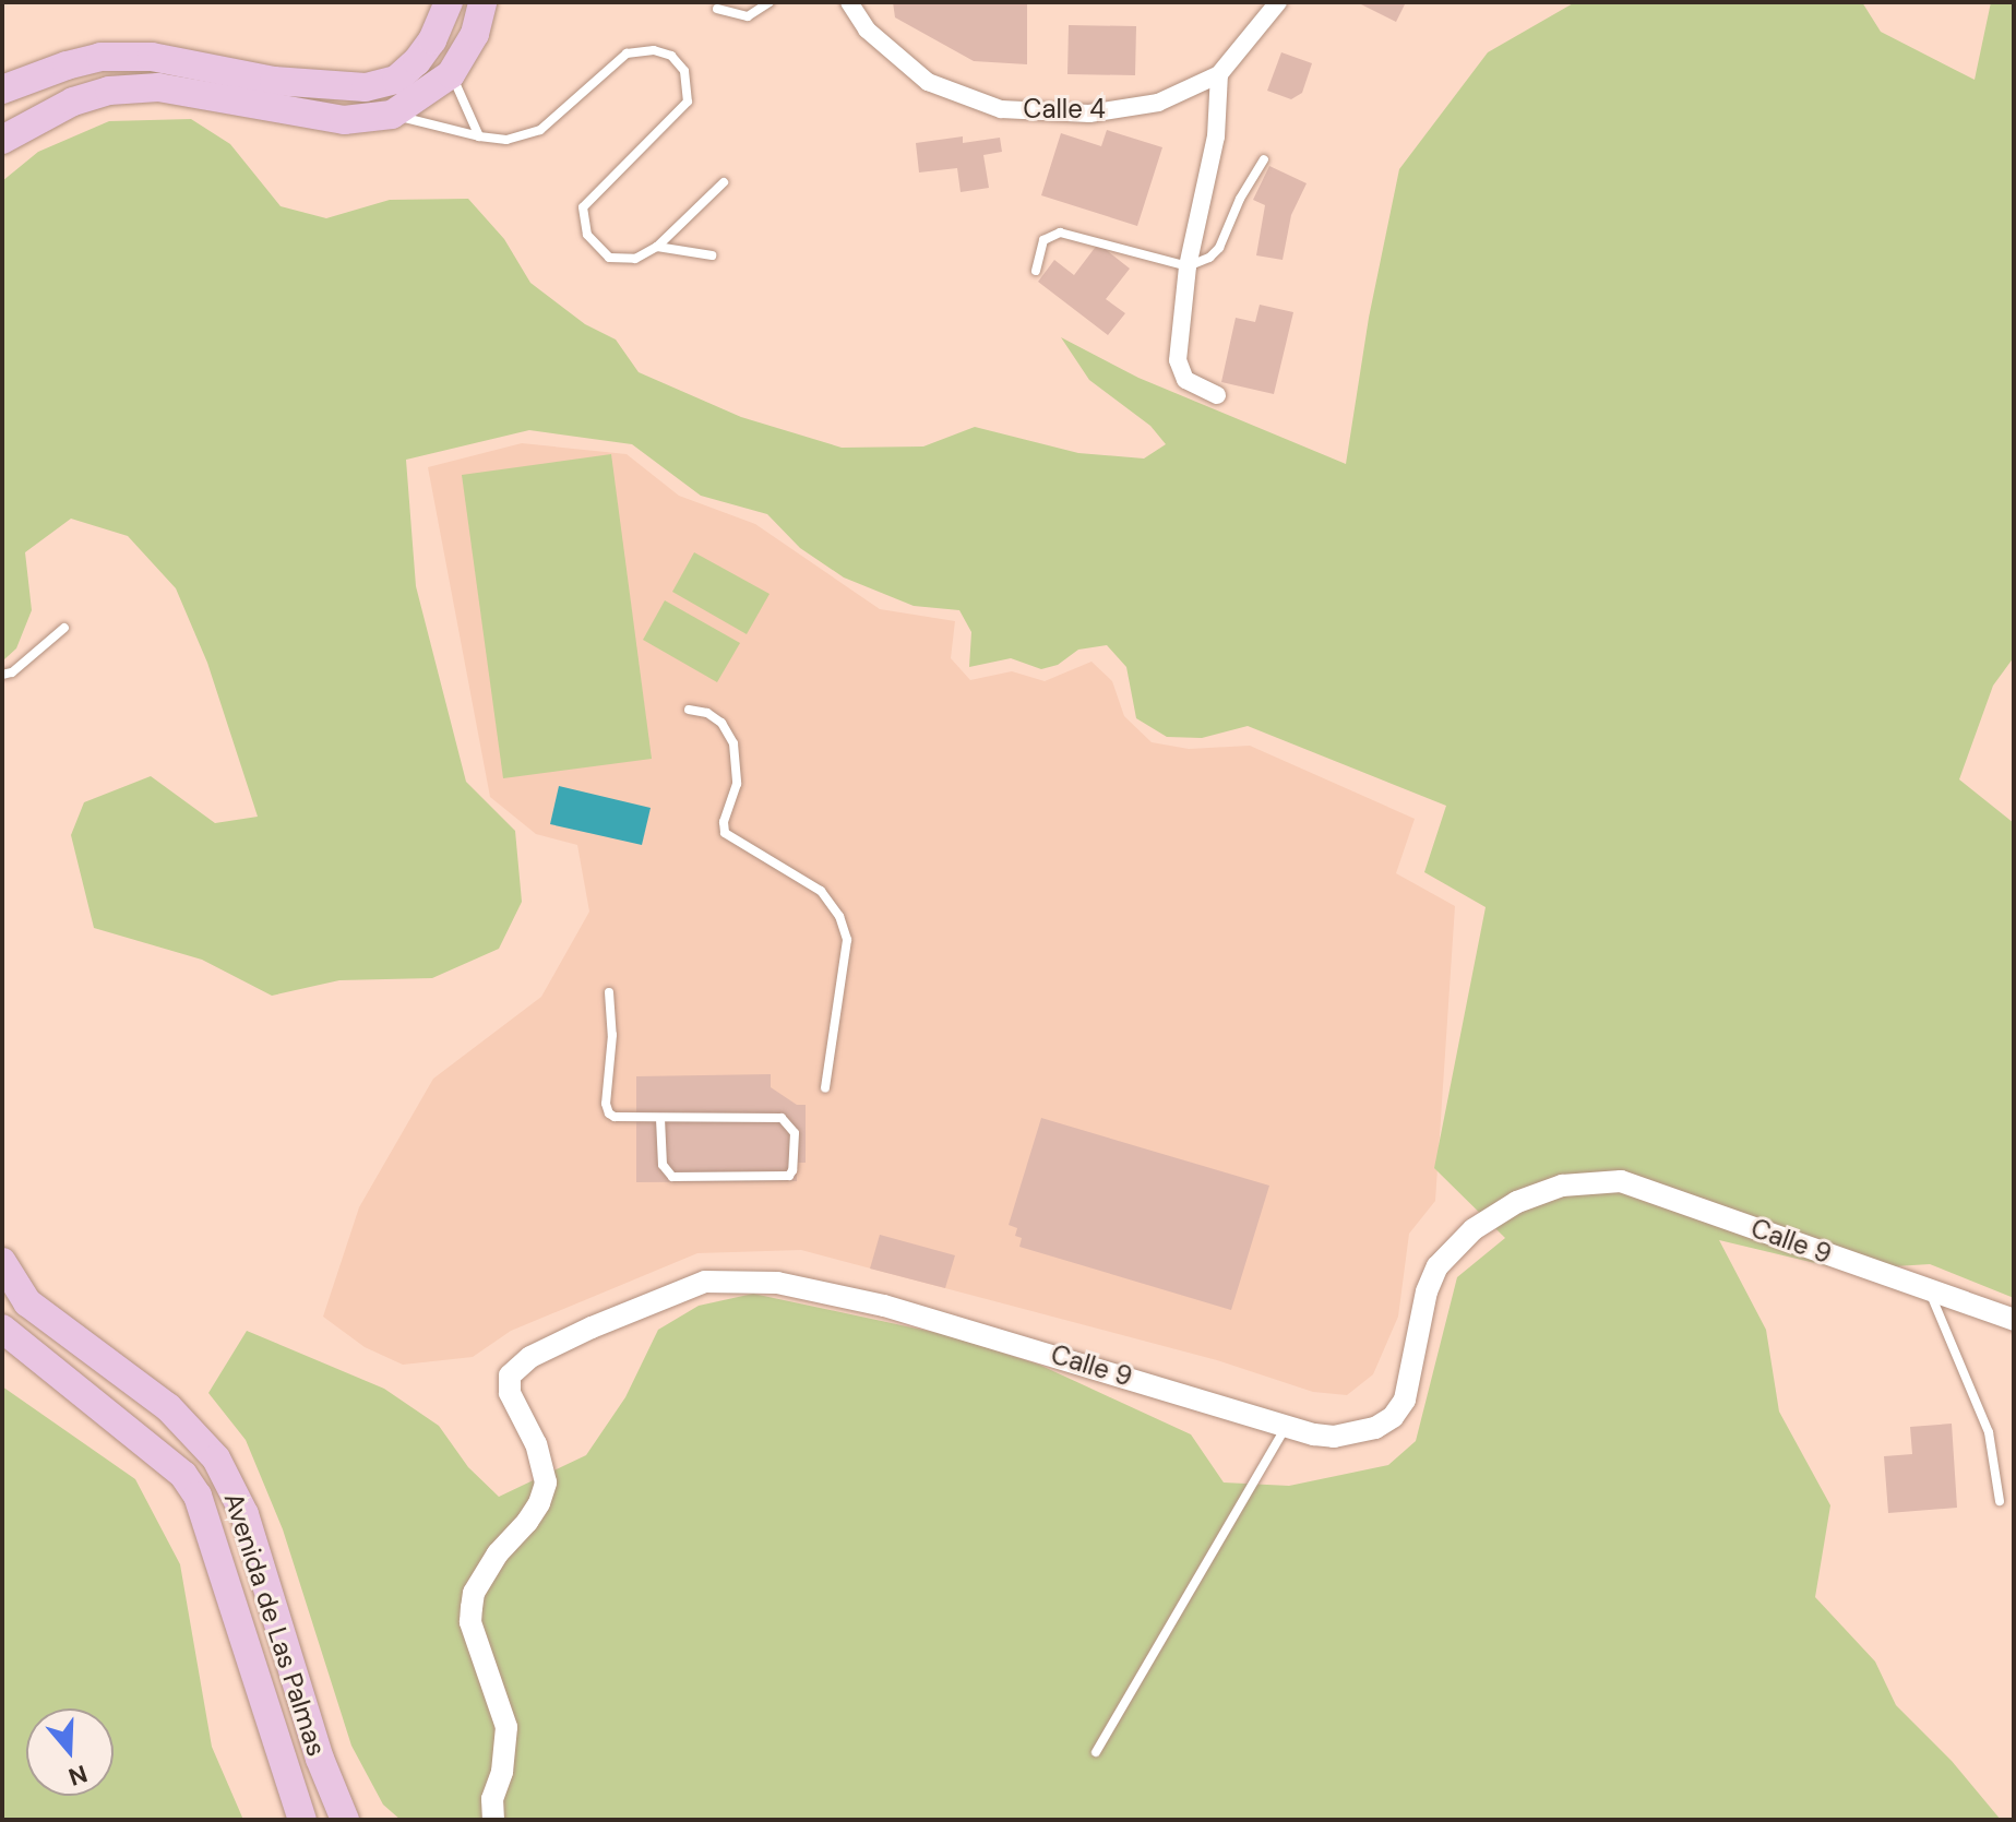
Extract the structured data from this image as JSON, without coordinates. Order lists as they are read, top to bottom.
{
  "streets": {
    "main road": ["Avenida de Las Palmas"],
    "street": ["Calle 4", "Calle 9"]
  },
  "north": "bottom"
}
